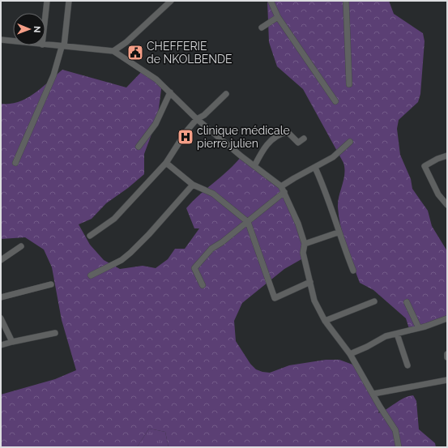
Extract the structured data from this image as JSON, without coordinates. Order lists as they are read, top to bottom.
{
  "places": {
    "public building": ["CHEFFERIE de NKOLBENDE"],
    "hospital": ["clinique médicale pierre julien"]
  },
  "north": "right"
}
